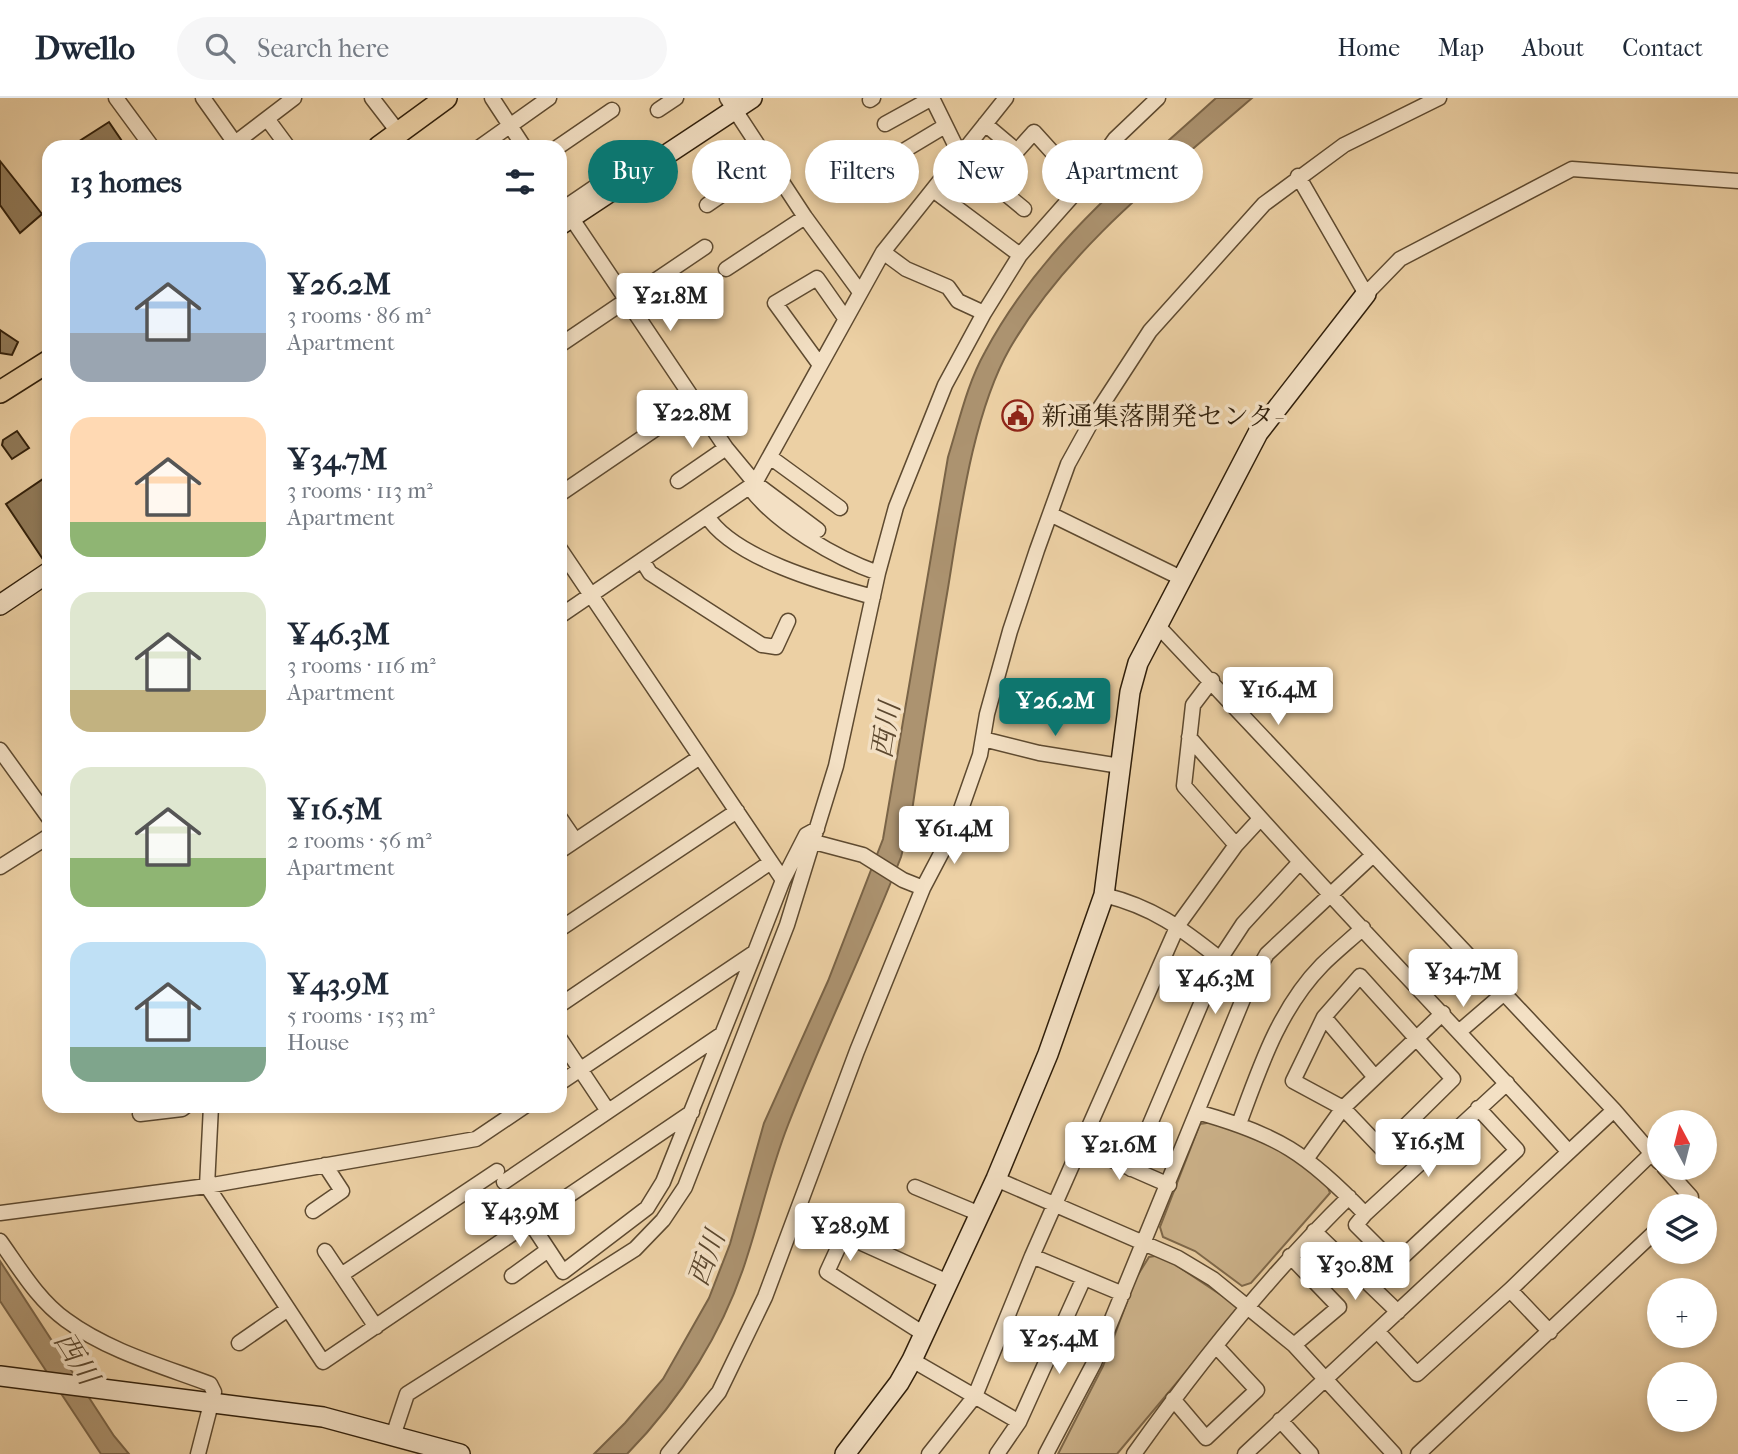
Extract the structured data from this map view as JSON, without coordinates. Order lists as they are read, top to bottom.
{
  "water": ["西川"],
  "places": {
    "public building": ["新通集落開発センタ-"]
  },
  "north": "top",
  "page": {
    "header": "Dwello",
    "search": "Search here",
    "nav": [
      "Home",
      "Map",
      "About",
      "Contact"
    ],
    "chip": [
      "Buy",
      "Rent",
      "Filters",
      "New",
      "Apartment"
    ],
    "heading": "13 homes",
    "list": [
      {
        "name": "¥26.2M",
        "note": "3 rooms · 86 m² · Apartment"
      },
      {
        "name": "¥34.7M",
        "note": "3 rooms · 113 m² · Apartment"
      },
      {
        "name": "¥46.3M",
        "note": "3 rooms · 116 m² · Apartment"
      },
      {
        "name": "¥16.5M",
        "note": "2 rooms · 56 m² · Apartment"
      },
      {
        "name": "¥43.9M",
        "note": "5 rooms · 153 m² · House"
      }
    ],
    "price": [
      "¥21.8M",
      "¥22.8M",
      "¥16.4M",
      "¥26.2M",
      "¥61.4M",
      "¥34.7M",
      "¥46.3M",
      "¥16.5M",
      "¥21.6M",
      "¥43.9M",
      "¥28.9M",
      "¥30.8M",
      "¥25.4M"
    ],
    "map_buttons": ["+", "−"]
  }
}
